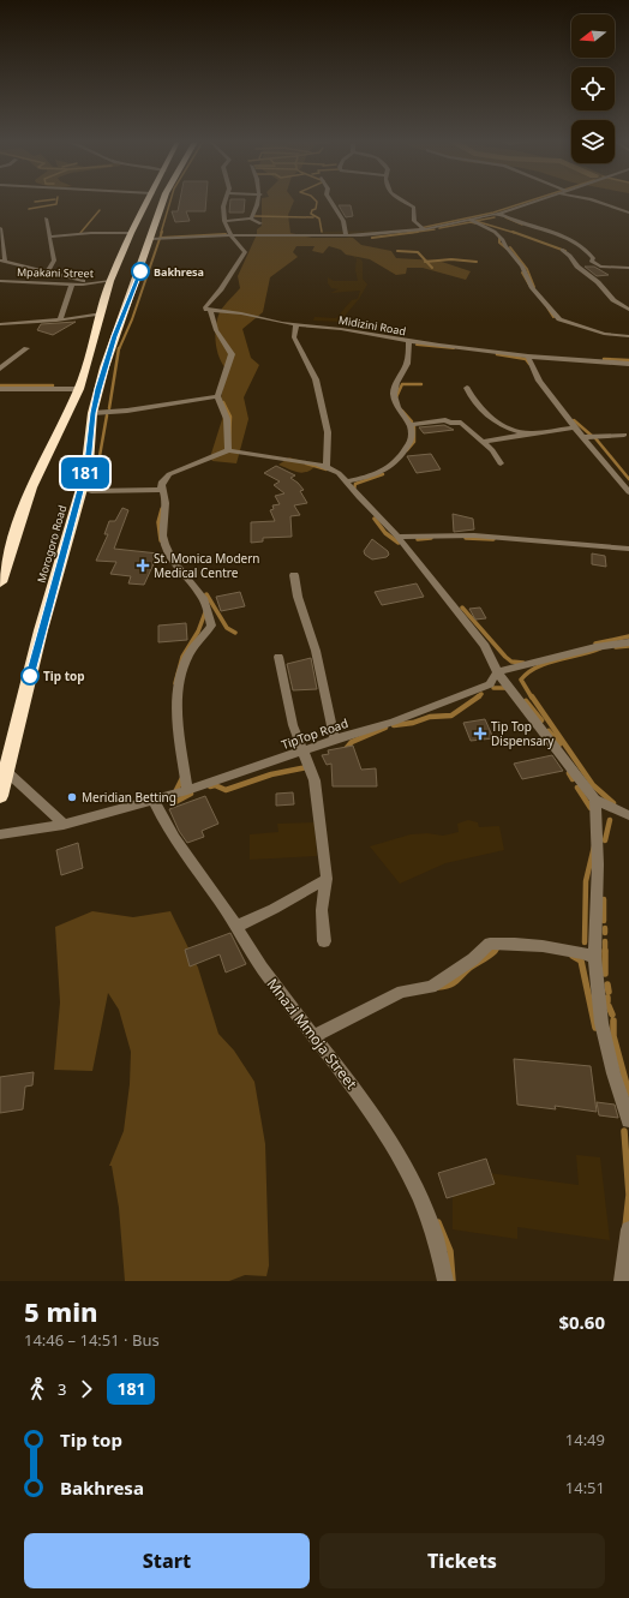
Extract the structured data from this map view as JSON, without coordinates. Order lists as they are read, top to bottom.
{
  "streets": {
    "highway": ["Morogoro Road"],
    "street": [
      "Mpakani Street",
      "Midizini Road",
      "TipTop Road",
      "Mnazi Mmoja Street"
    ]
  },
  "crossings": [
    ["TipTop Road", "Mnazi Mmoja Street"]
  ],
  "places": {
    "other": ["Bakhresa", "Tip top", "Meridian Betting"],
    "health": ["St. Monica Modern Medical Centre", "Tip Top Dispensary"]
  },
  "lines": ["bus line 181"],
  "north": "left",
  "page": {
    "on_map": "181",
    "heading": ["5 min", "14:46 – 14:51 · Bus", "$0.60"],
    "legs": ["3", "181"],
    "list": [
      {
        "name": "Tip top",
        "value": "14:49"
      },
      {
        "name": "Bakhresa",
        "value": "14:51"
      }
    ],
    "buttons": ["Start", "Tickets"]
  }
}
